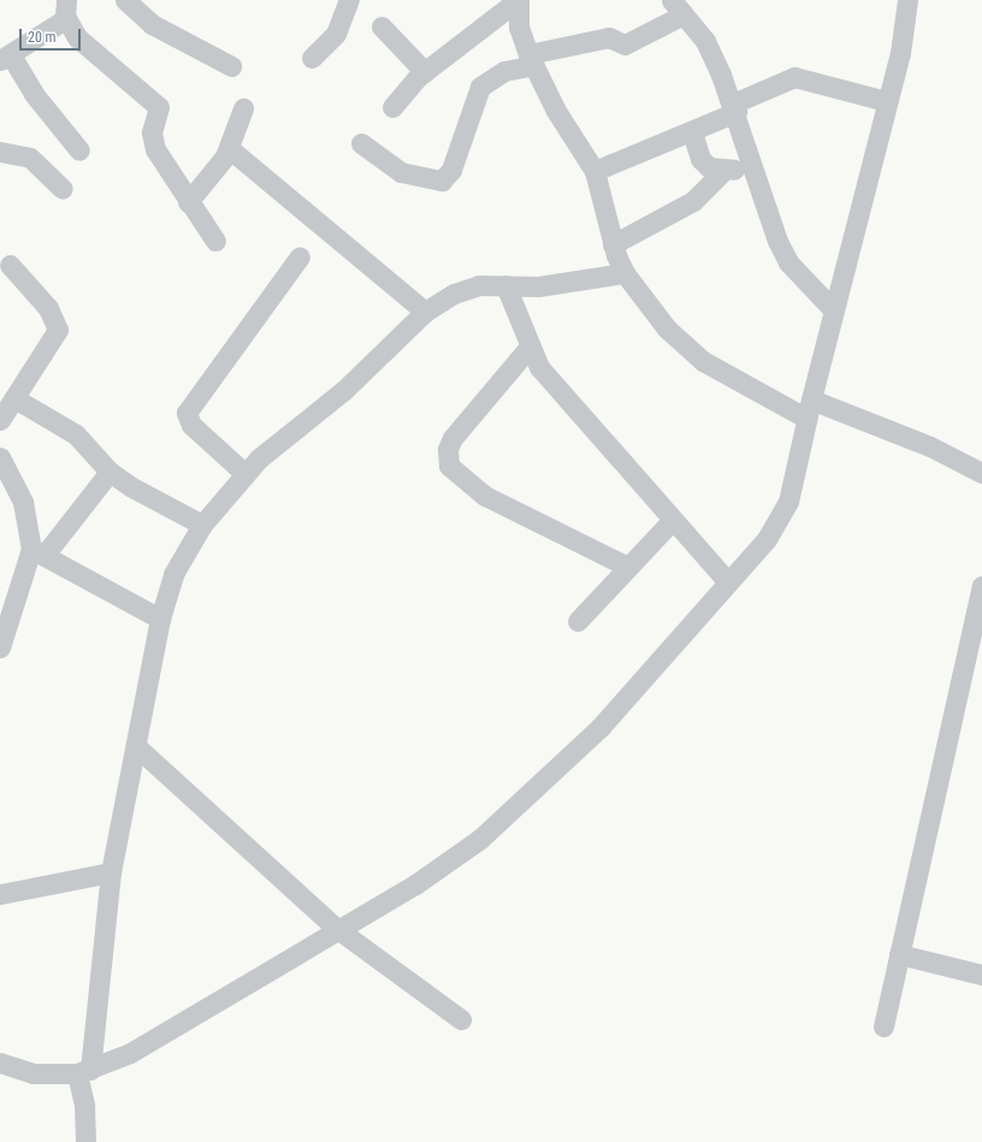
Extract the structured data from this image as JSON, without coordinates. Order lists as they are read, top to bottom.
{
  "scale_bar": "20 m"
}
